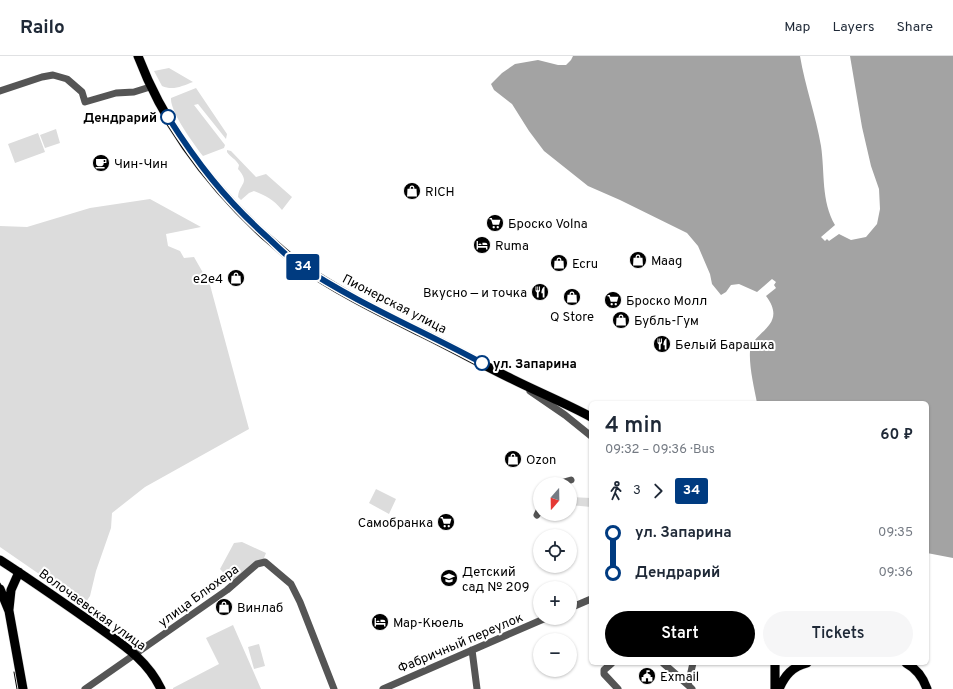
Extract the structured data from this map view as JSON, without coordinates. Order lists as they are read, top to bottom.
{
  "streets": {
    "main road": ["Пионерская улица", "Волочаевская улица"],
    "street": ["улица Блюхера", "Фабричный переулок"]
  },
  "crossings": [
    ["улица Блюхера", "Волочаевская улица"]
  ],
  "places": {
    "other": ["Дендрарий", "ул. Запарина"],
    "cafe": ["Чин-Чин"],
    "shop": [
      "RICH",
      "Maag",
      "Ecru",
      "е2е4",
      "Q Store",
      "Бубль-Гум",
      "Ozon",
      "Винлаб"
    ],
    "supermarket": ["Броско Volna", "Броско Молл", "Самобранка"],
    "hotel": ["Ruma", "Мар-Кюель"],
    "restaurant": ["Вкусно — и точка", "Белый Барашка"],
    "school or university": ["Детский сад № 209"],
    "public building": ["Exmail"]
  },
  "lines": ["bus line 34"],
  "north": "bottom",
  "page": {
    "header": "Railo",
    "nav": ["Map", "Layers", "Share"],
    "on_map": "34",
    "heading": ["4 min", "09:32 – 09:36 · Bus", "60 ₽"],
    "legs": ["3", "34"],
    "map_buttons": ["+", "−"],
    "list": [
      {
        "name": "ул. Запарина",
        "value": "09:35"
      },
      {
        "name": "Дендрарий",
        "value": "09:36"
      }
    ],
    "buttons": ["Start", "Tickets"]
  }
}
